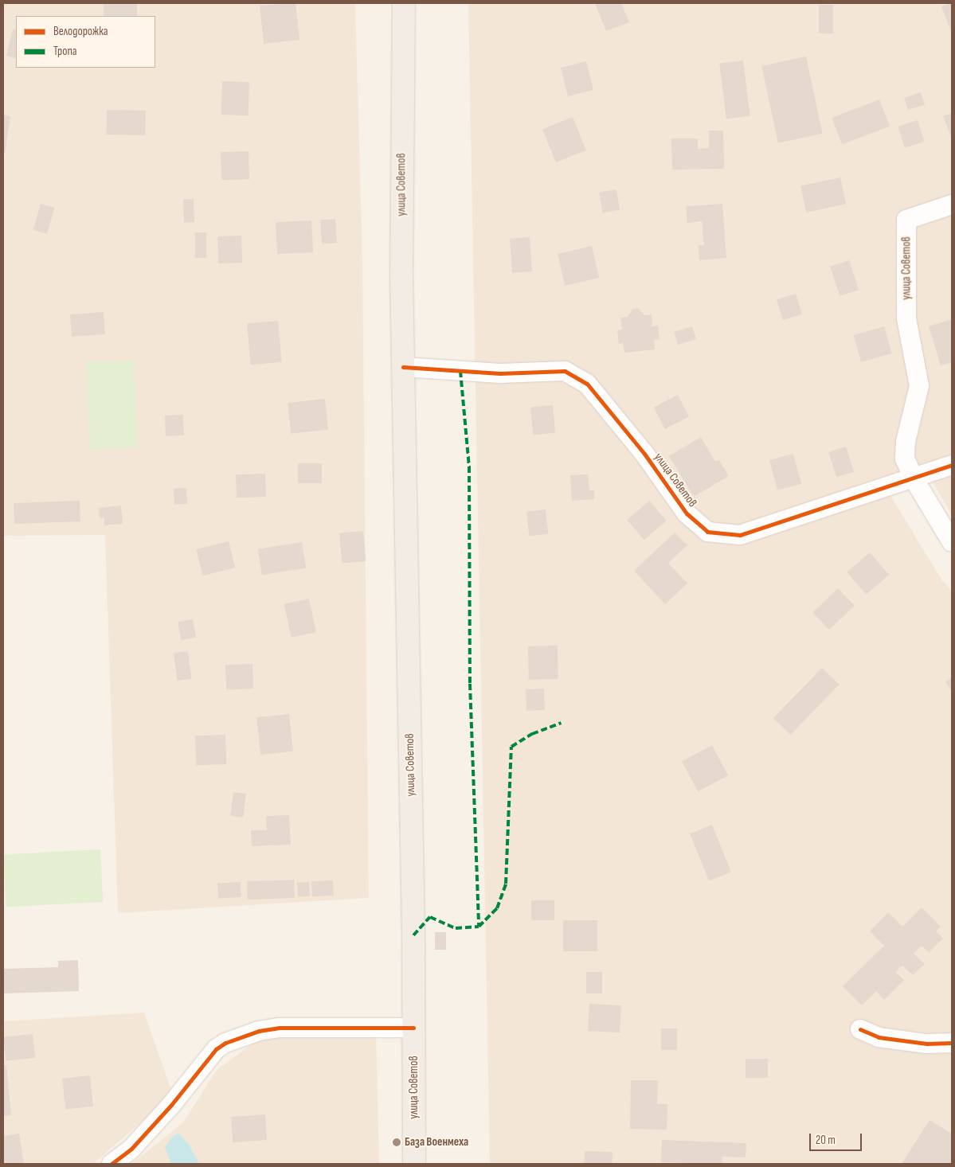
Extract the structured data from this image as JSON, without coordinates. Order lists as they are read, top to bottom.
{
  "streets": {
    "main road": ["улица Советов"]
  },
  "places": ["База Военмеха"],
  "legend": ["Велодорожка", "Тропа"],
  "scale_bar": "20 m"
}
